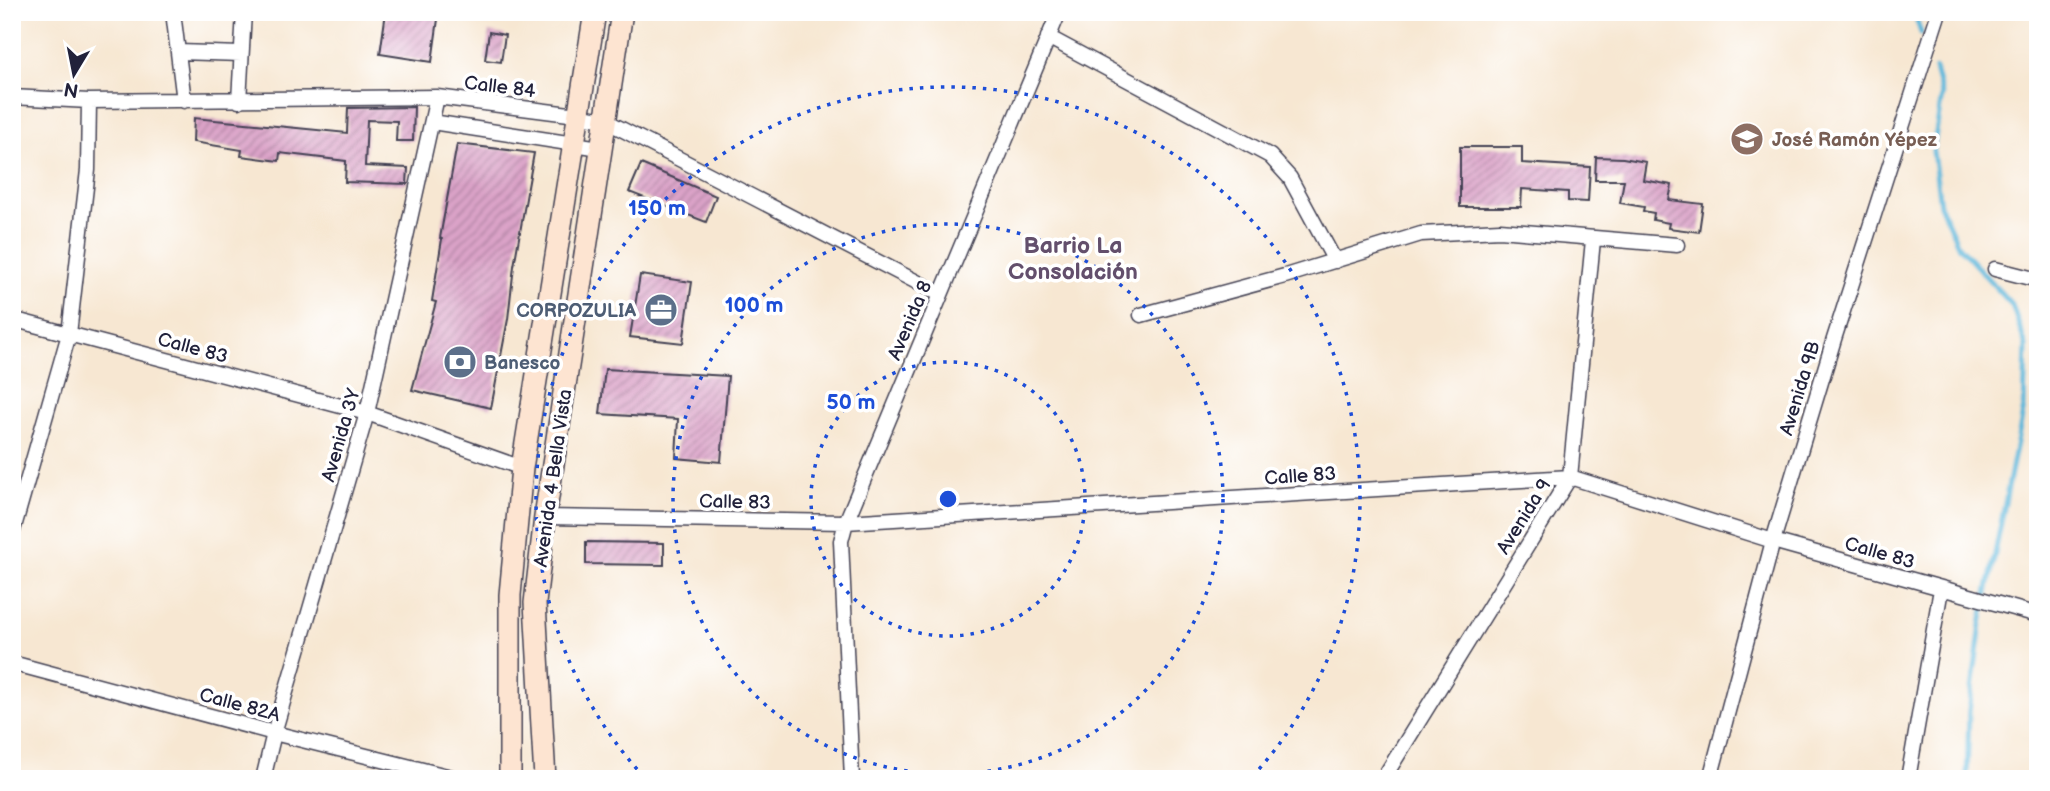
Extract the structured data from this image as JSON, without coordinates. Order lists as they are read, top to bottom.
{
  "streets": {
    "street": [
      "Calle 84",
      "Avenida 8",
      "Calle 83",
      "Avenida 9B",
      "Avenida 3Y",
      "Avenida 4 Bella Vista",
      "Avenida 9",
      "Calle 82A"
    ]
  },
  "crossings": [
    ["Calle 84", "Avenida 8"],
    ["Calle 84", "Avenida 3Y"],
    ["Calle 84", "Avenida 4 Bella Vista"],
    ["Avenida 8", "Calle 83"],
    ["Calle 83", "Avenida 9B"],
    ["Calle 83", "Avenida 3Y"],
    ["Calle 83", "Avenida 4 Bella Vista"],
    ["Calle 83", "Avenida 9"],
    ["Avenida 3Y", "Calle 82A"]
  ],
  "districts": ["Barrio La Consolación"],
  "places": {
    "school or university": ["José Ramón Yépez"],
    "office": ["CORPOZULIA"],
    "bank": ["Banesco"]
  },
  "north": "bottom",
  "rings": ["150 m", "100 m", "50 m"]
}
